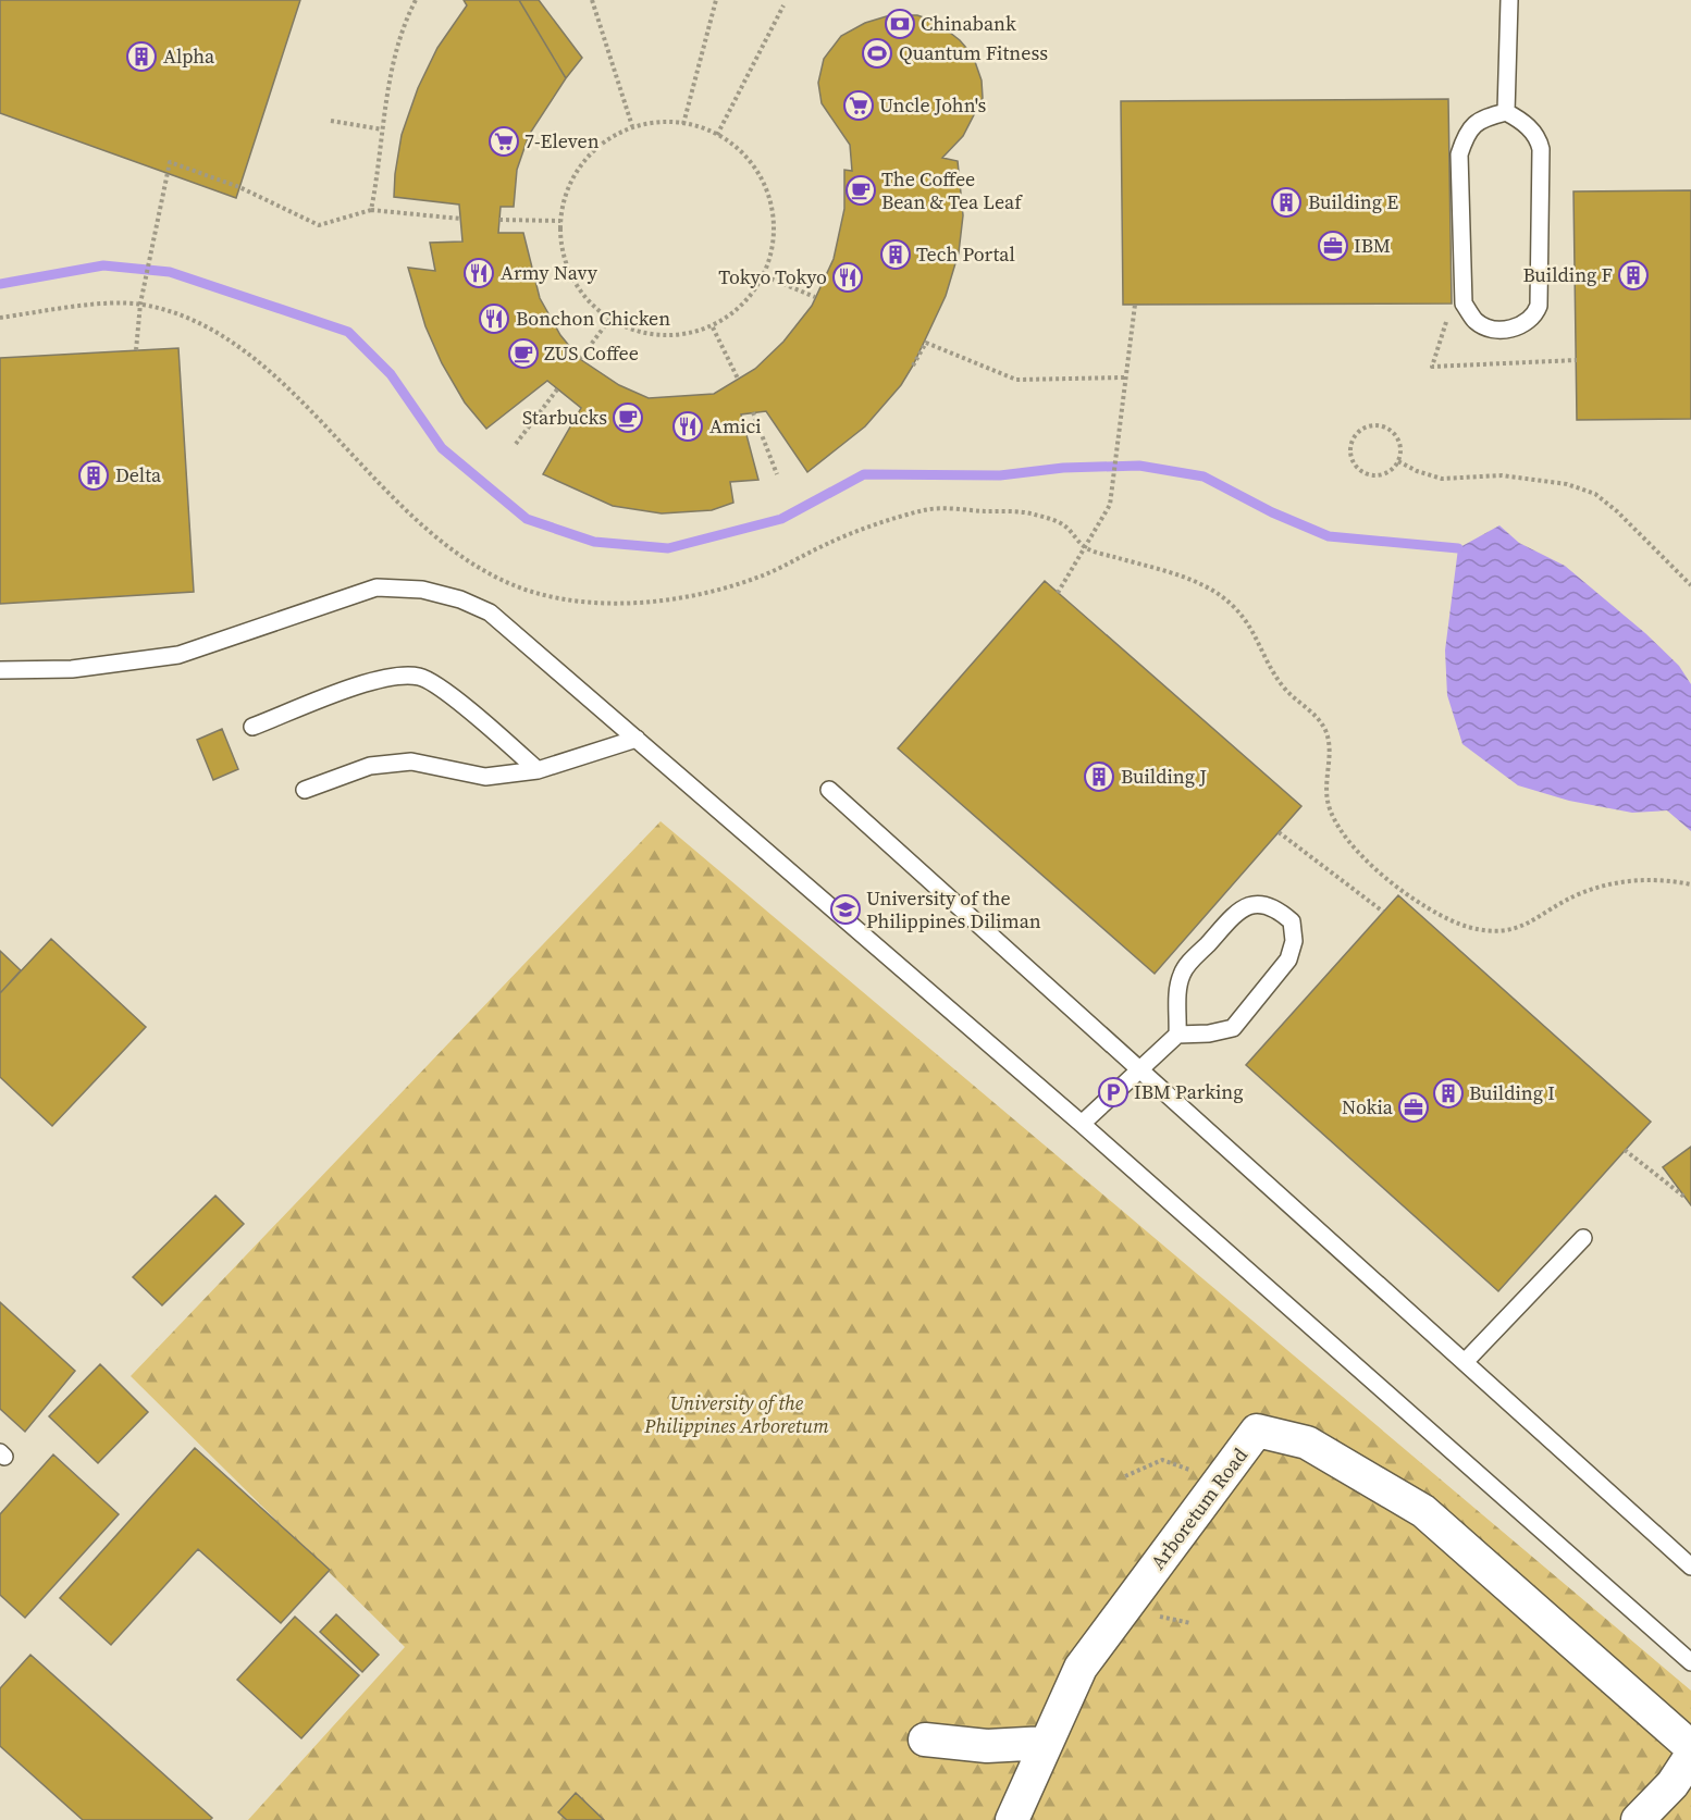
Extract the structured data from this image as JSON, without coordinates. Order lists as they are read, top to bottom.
{
  "streets": {
    "street": ["Arboretum Road"]
  },
  "parks": ["University of the Philippines Arboretum"],
  "places": {
    "bank": ["Chinabank"],
    "sports": ["Quantum Fitness"],
    "building": [
      "Alpha",
      "Building E",
      "Tech Portal",
      "Building F",
      "Delta",
      "Building J",
      "Building I"
    ],
    "supermarket": ["Uncle John's", "7-Eleven"],
    "cafe": ["The Coffee Bean & Tea Leaf", "ZUS Coffee", "Starbucks"],
    "office": ["IBM", "Nokia"],
    "restaurant": [
      "Army Navy",
      "Tokyo Tokyo",
      "Bonchon Chicken",
      "Amici"
    ],
    "school or university": ["University of the Philippines Diliman"],
    "parking": ["IBM Parking"]
  }
}
